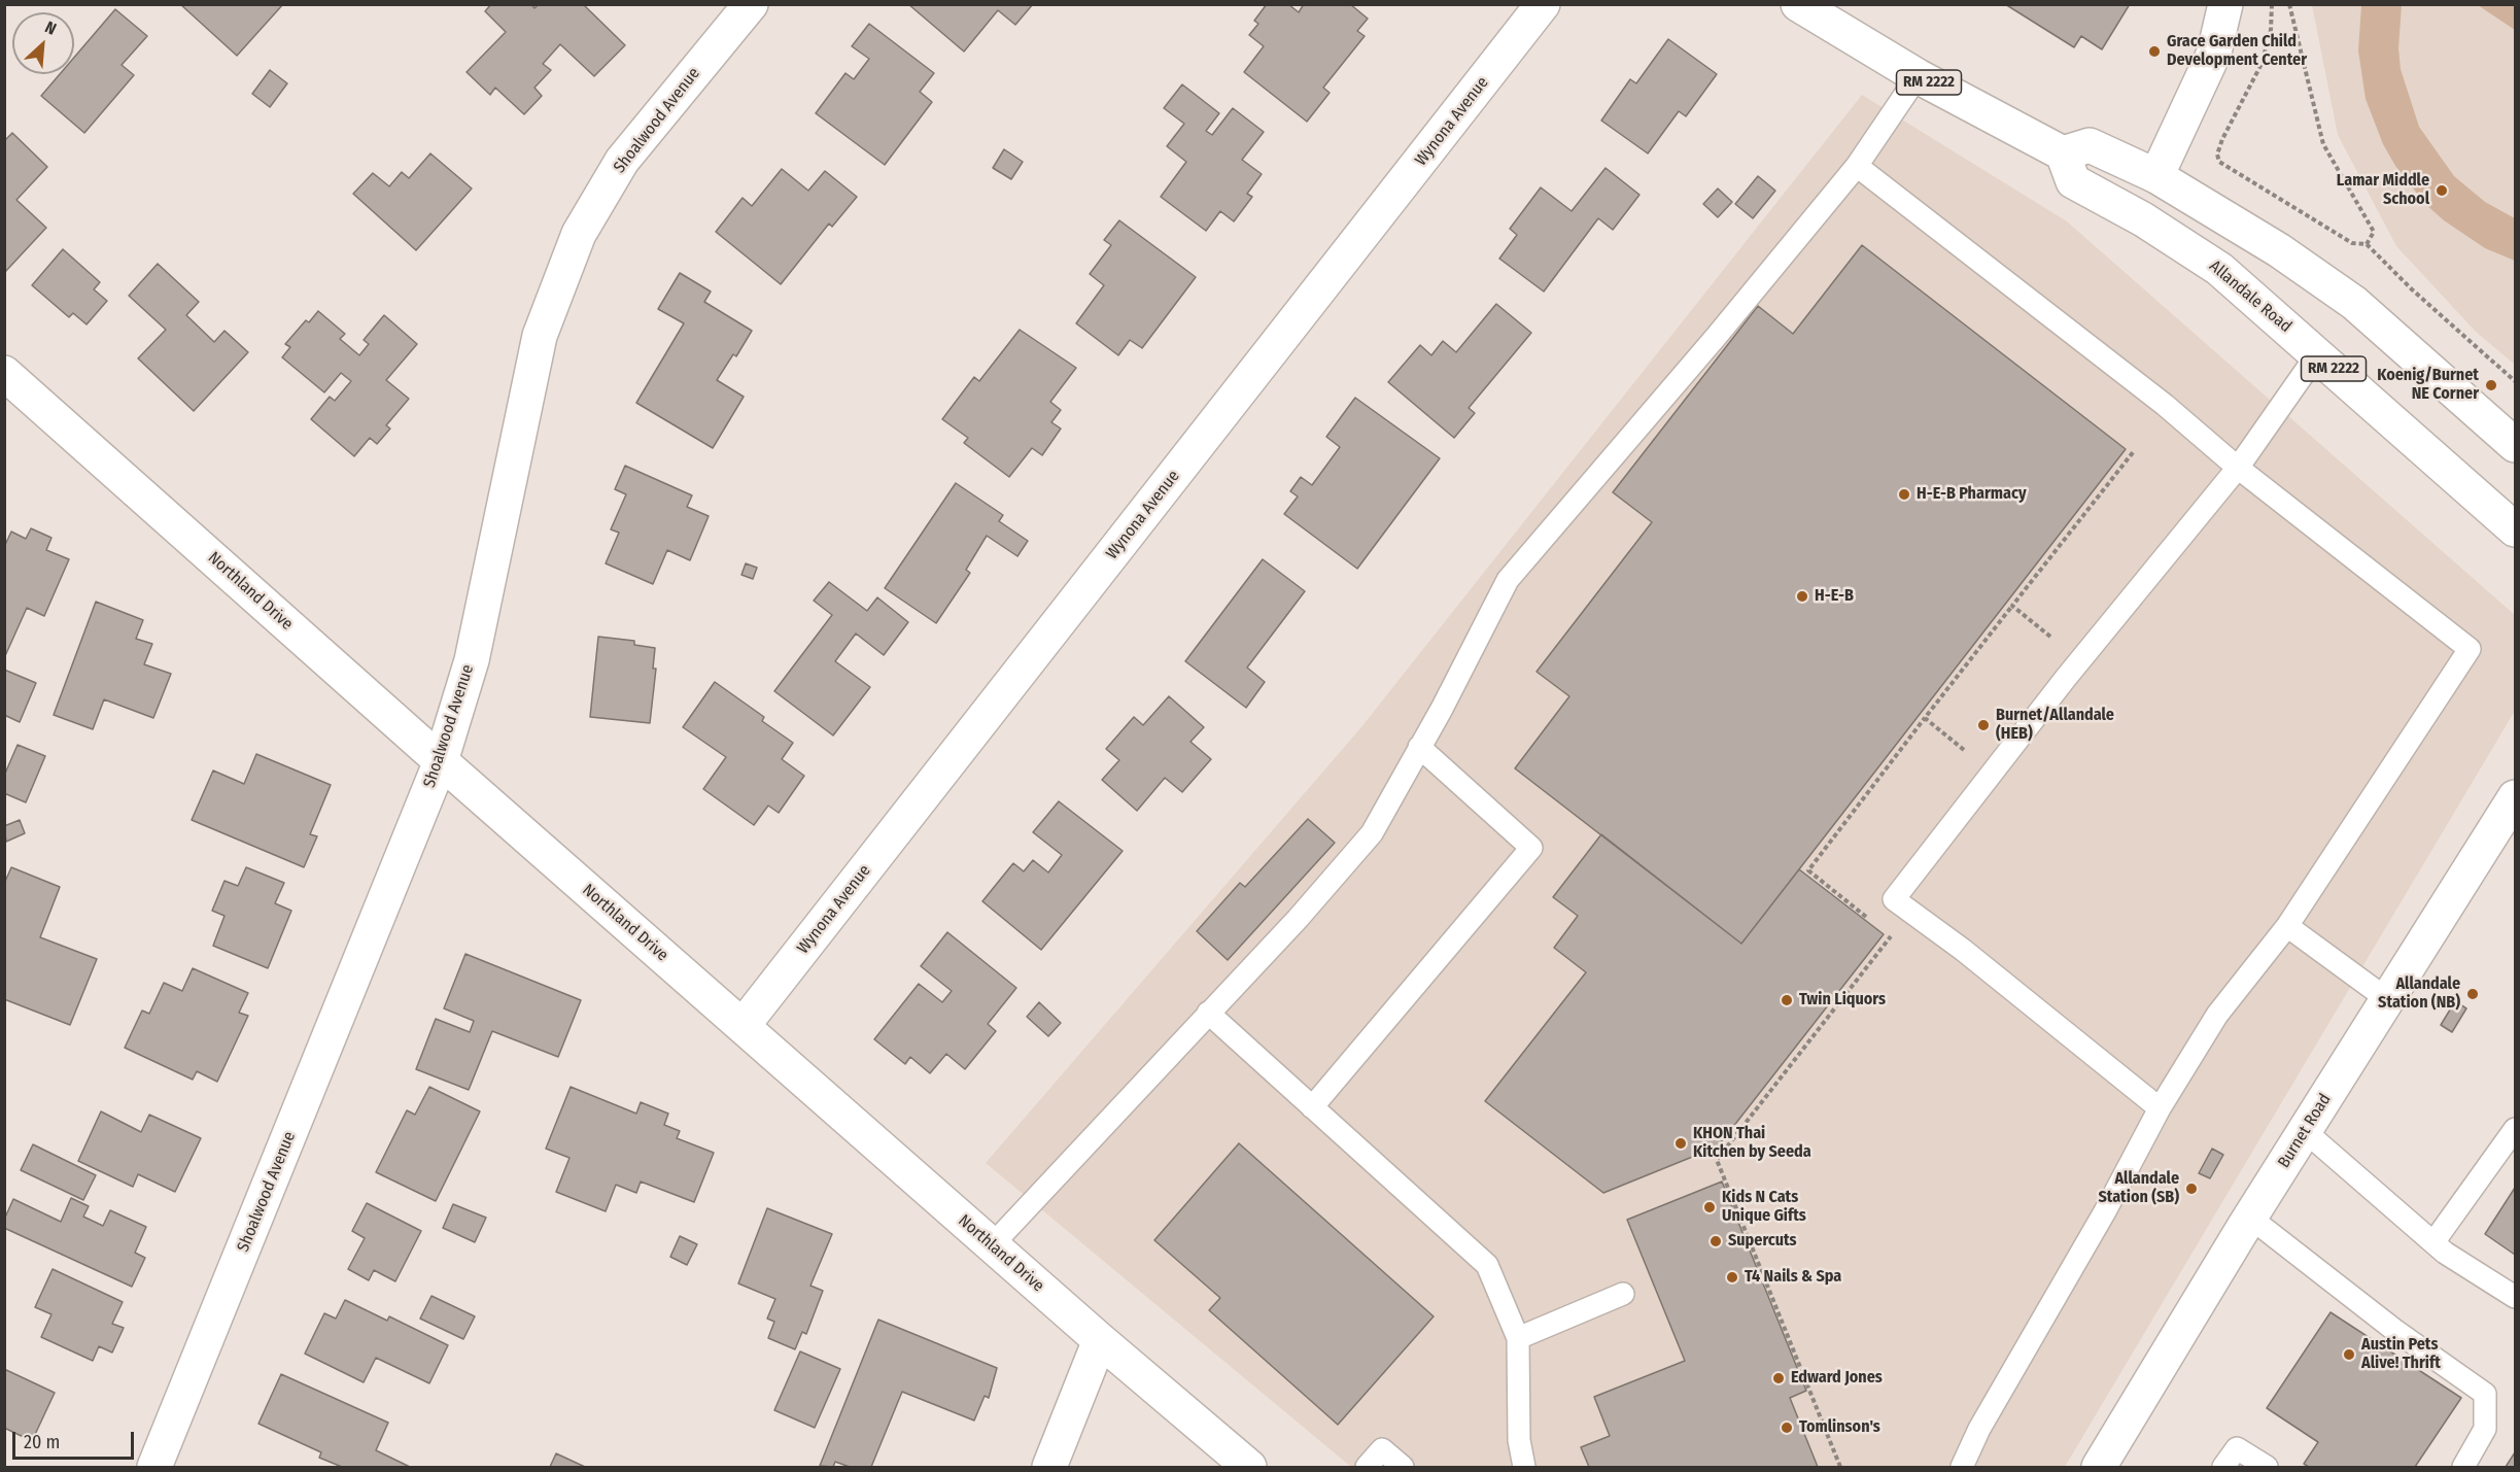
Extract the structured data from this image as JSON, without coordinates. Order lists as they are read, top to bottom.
{
  "streets": {
    "street": [
      "RM 2222",
      "Shoalwood Avenue",
      "Wynona Avenue",
      "Allandale Road",
      "Northland Drive",
      "Burnet Road"
    ]
  },
  "crossings": [
    ["RM 2222", "Allandale Road"],
    ["Shoalwood Avenue", "Northland Drive"],
    ["Wynona Avenue", "Northland Drive"]
  ],
  "places": [
    "Grace Garden Child Development Center",
    "Lamar Middle School",
    "Koenig/Burnet NE Corner",
    "H-E-B Pharmacy",
    "H-E-B",
    "Burnet/Allandale (HEB)",
    "Allandale Station (NB)",
    "Twin Liquors",
    "KHON Thai Kitchen by Seeda",
    "Allandale Station (SB)",
    "Kids N Cats Unique Gifts",
    "Supercuts",
    "T4 Nails & Spa",
    "Austin Pets Alive! Thrift",
    "Edward Jones",
    "Tomlinson's"
  ],
  "scale_bar": "20 m",
  "north": "top right"
}
